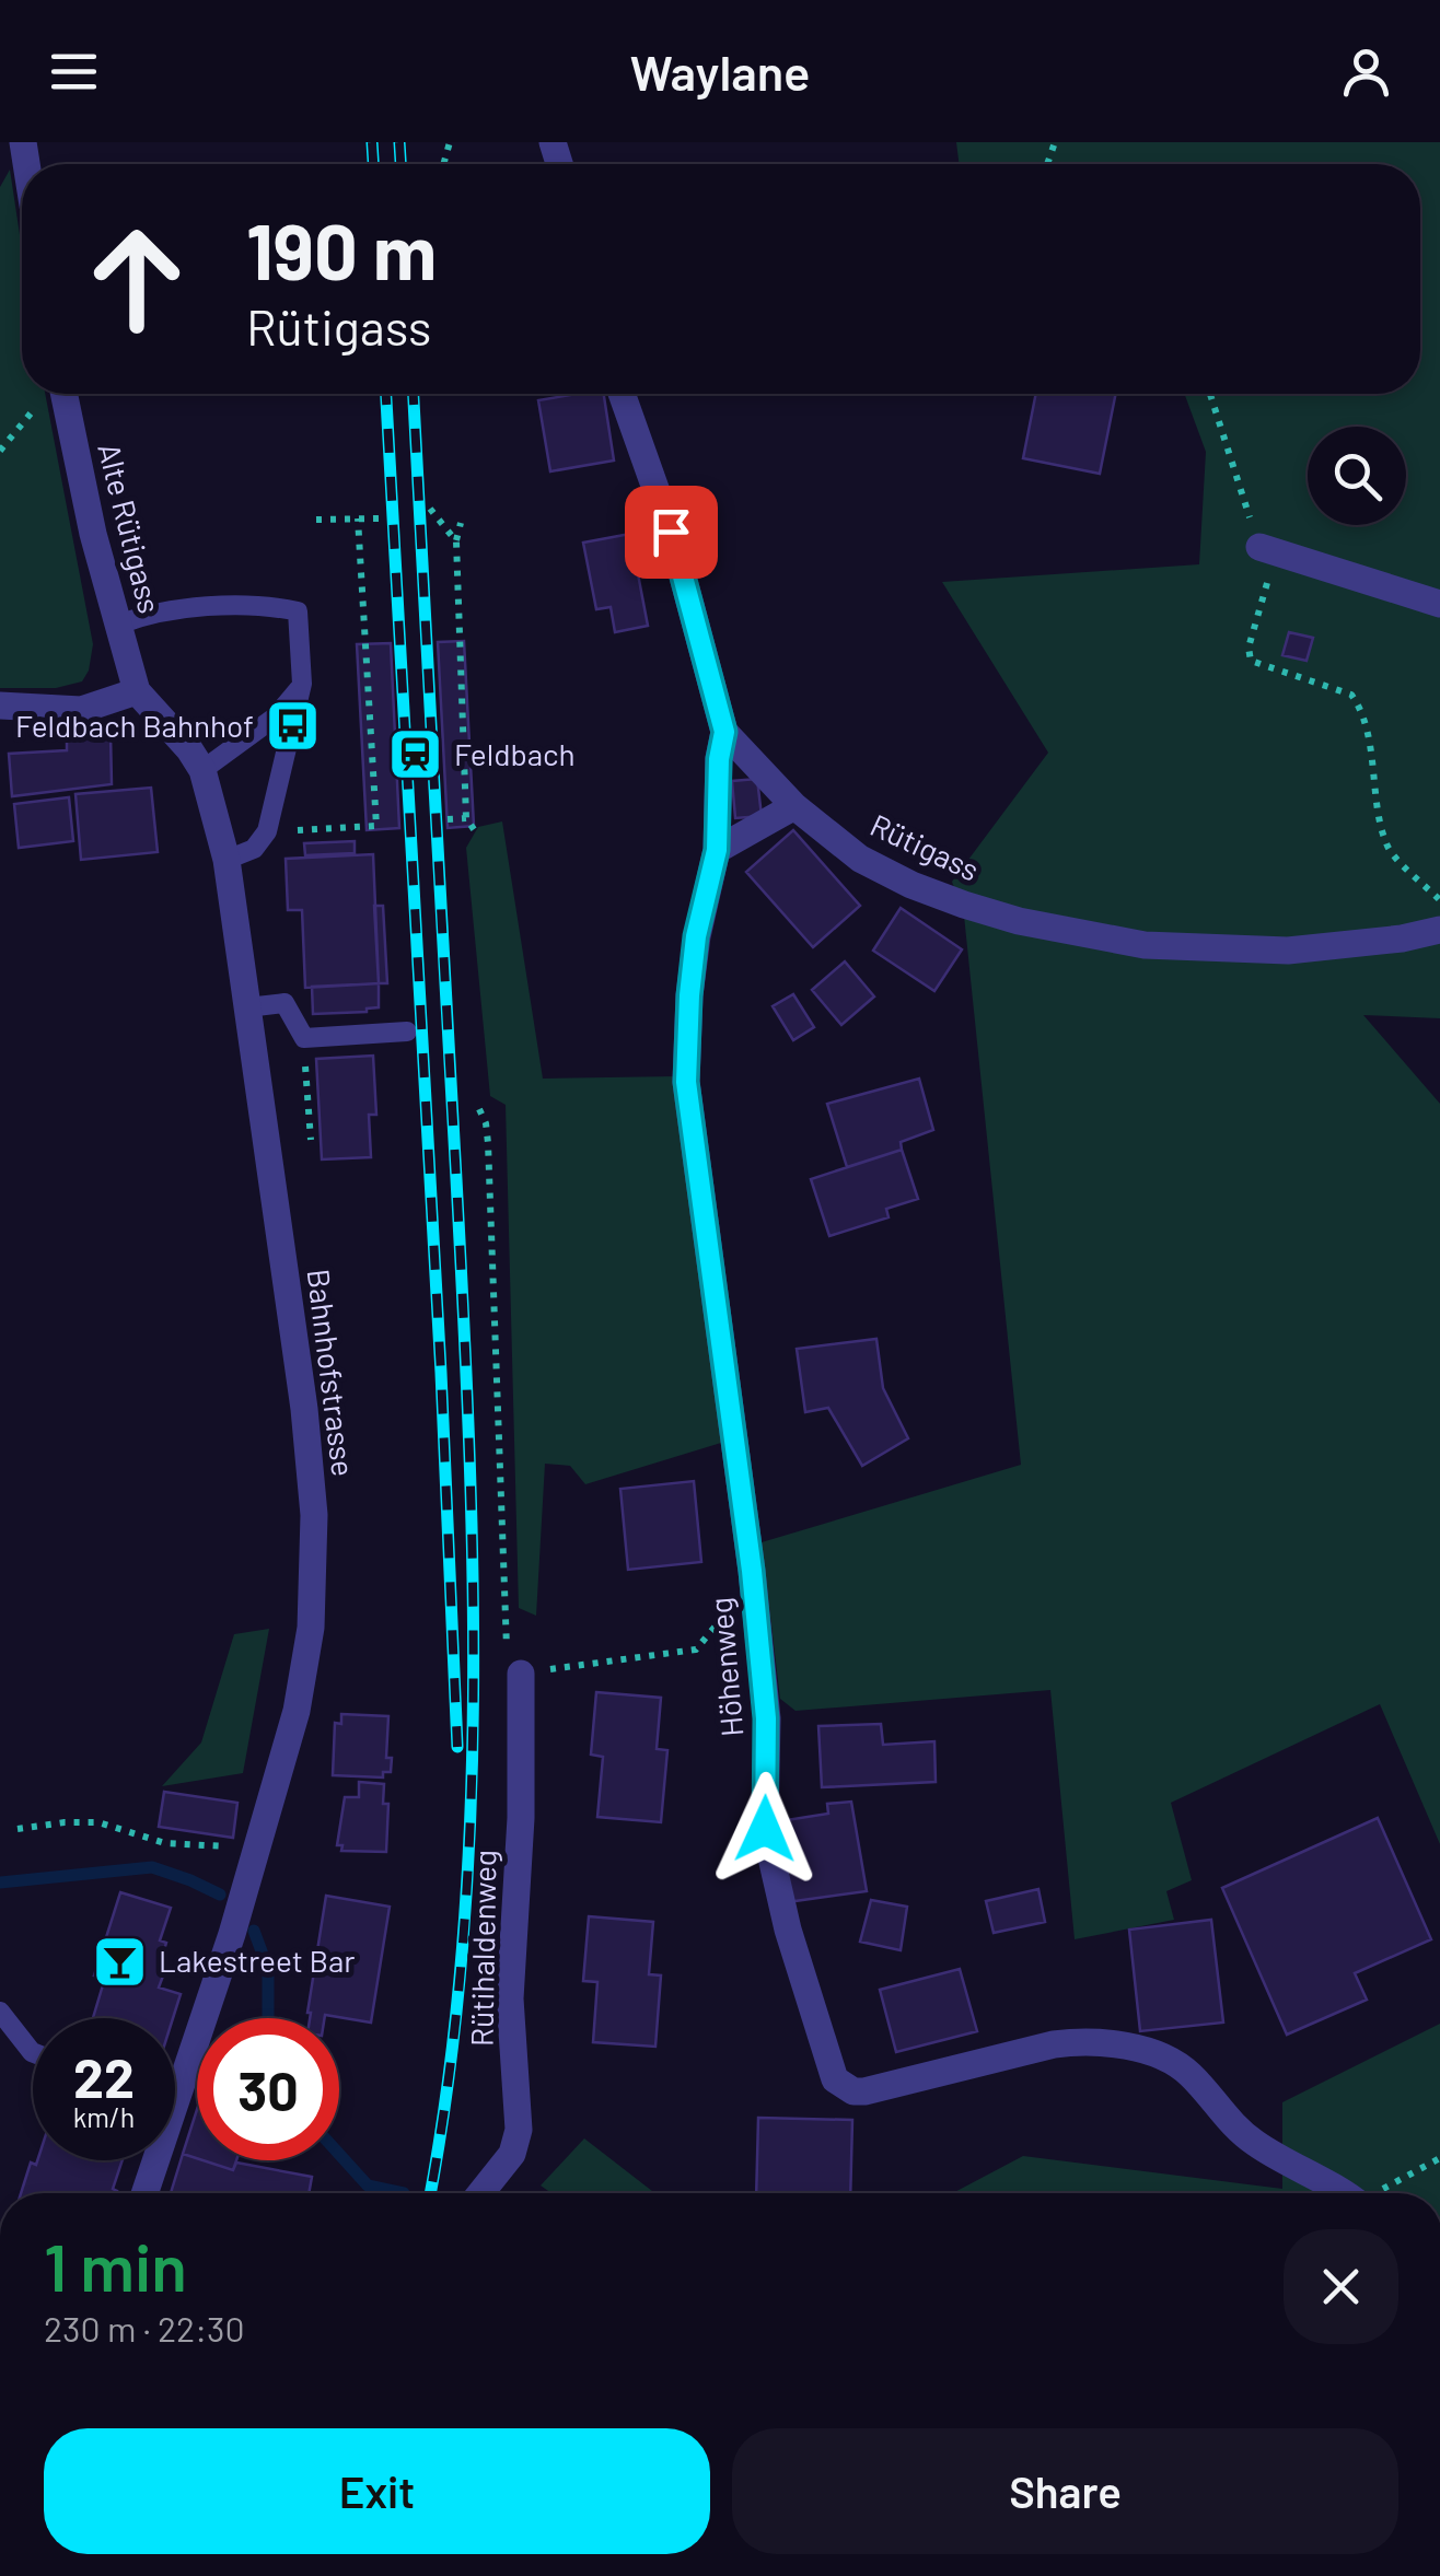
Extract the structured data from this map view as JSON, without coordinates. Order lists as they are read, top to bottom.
{
  "streets": {
    "street": [
      "Alte Rütigass",
      "Rütigass",
      "Bahnhofstrasse",
      "Höhenweg",
      "Rütihaldenweg"
    ]
  },
  "crossings": [
    ["Alte Rütigass", "Bahnhofstrasse"],
    ["Rütigass", "Höhenweg"]
  ],
  "places": {
    "bus stop": ["Feldbach Bahnhof"],
    "station": ["Feldbach"],
    "bar": ["Lakestreet Bar"]
  },
  "page": {
    "header": "Waylane",
    "turn": ["190 m", "Rütigass"],
    "speed": "22 km/h",
    "limit": "30",
    "heading": ["1 min", "230 m · 22:30"],
    "buttons": ["Exit", "Share"]
  }
}
